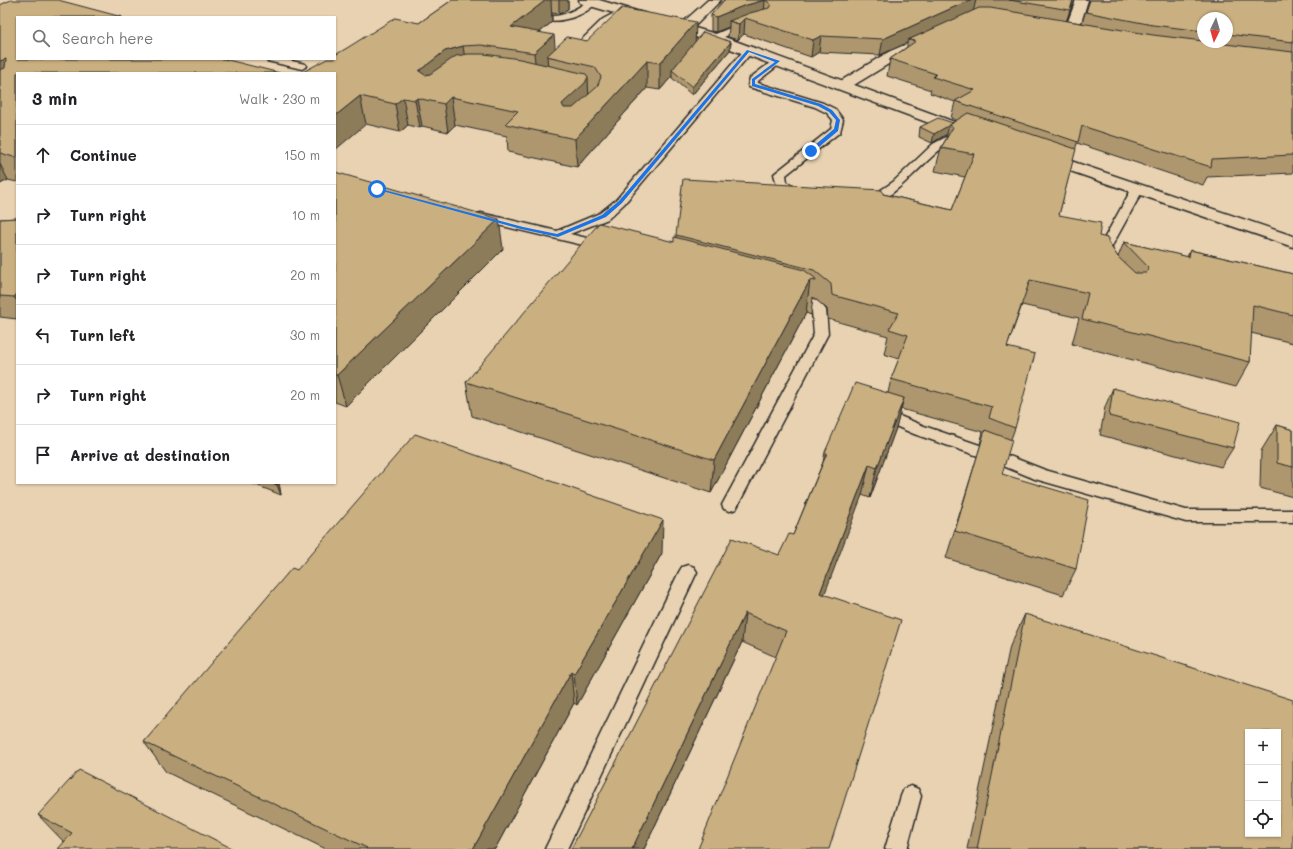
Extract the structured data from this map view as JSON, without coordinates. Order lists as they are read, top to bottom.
{
  "north": "bottom",
  "page": {
    "search": "Search here",
    "heading": ["3 min", "Walk · 230 m"],
    "list": [
      ["Continue", "150 m"],
      ["Turn right", "10 m"],
      ["Turn right", "20 m"],
      ["Turn left", "30 m"],
      ["Turn right", "20 m"],
      "Arrive at destination"
    ],
    "map_buttons": ["+", "−"]
  }
}
